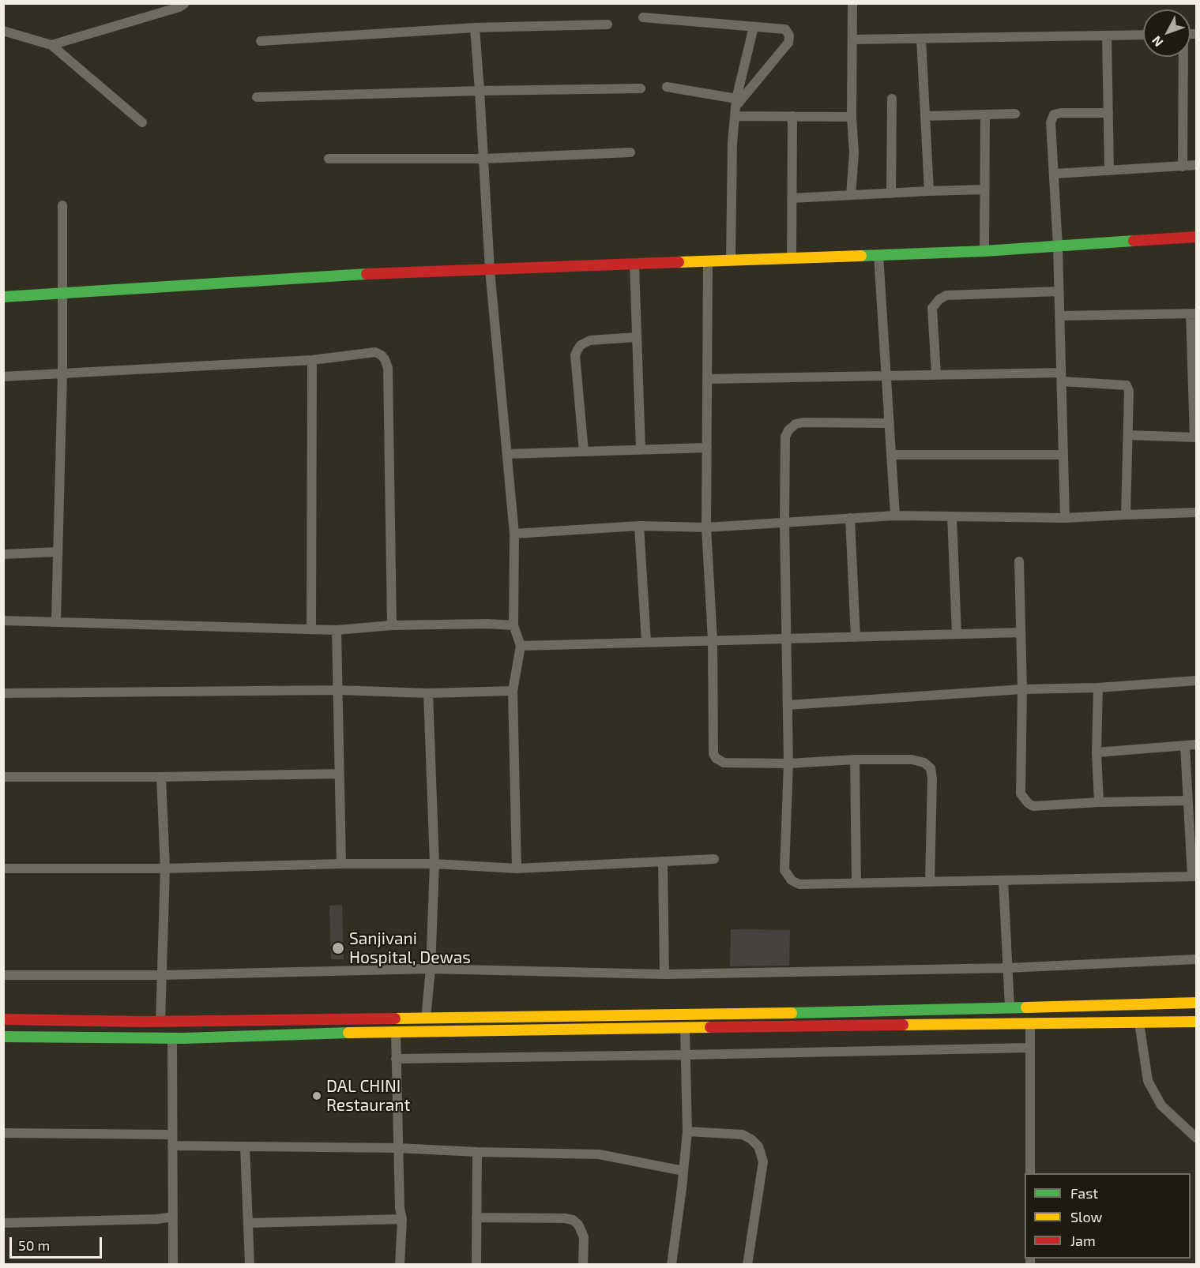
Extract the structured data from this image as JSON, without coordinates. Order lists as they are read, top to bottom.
{
  "places": ["Sanjivani Hospital, Dewas", "DAL CHINI Restaurant"],
  "legend": ["Fast", "Slow", "Jam"],
  "scale_bar": "50 m",
  "north": "bottom left"
}
